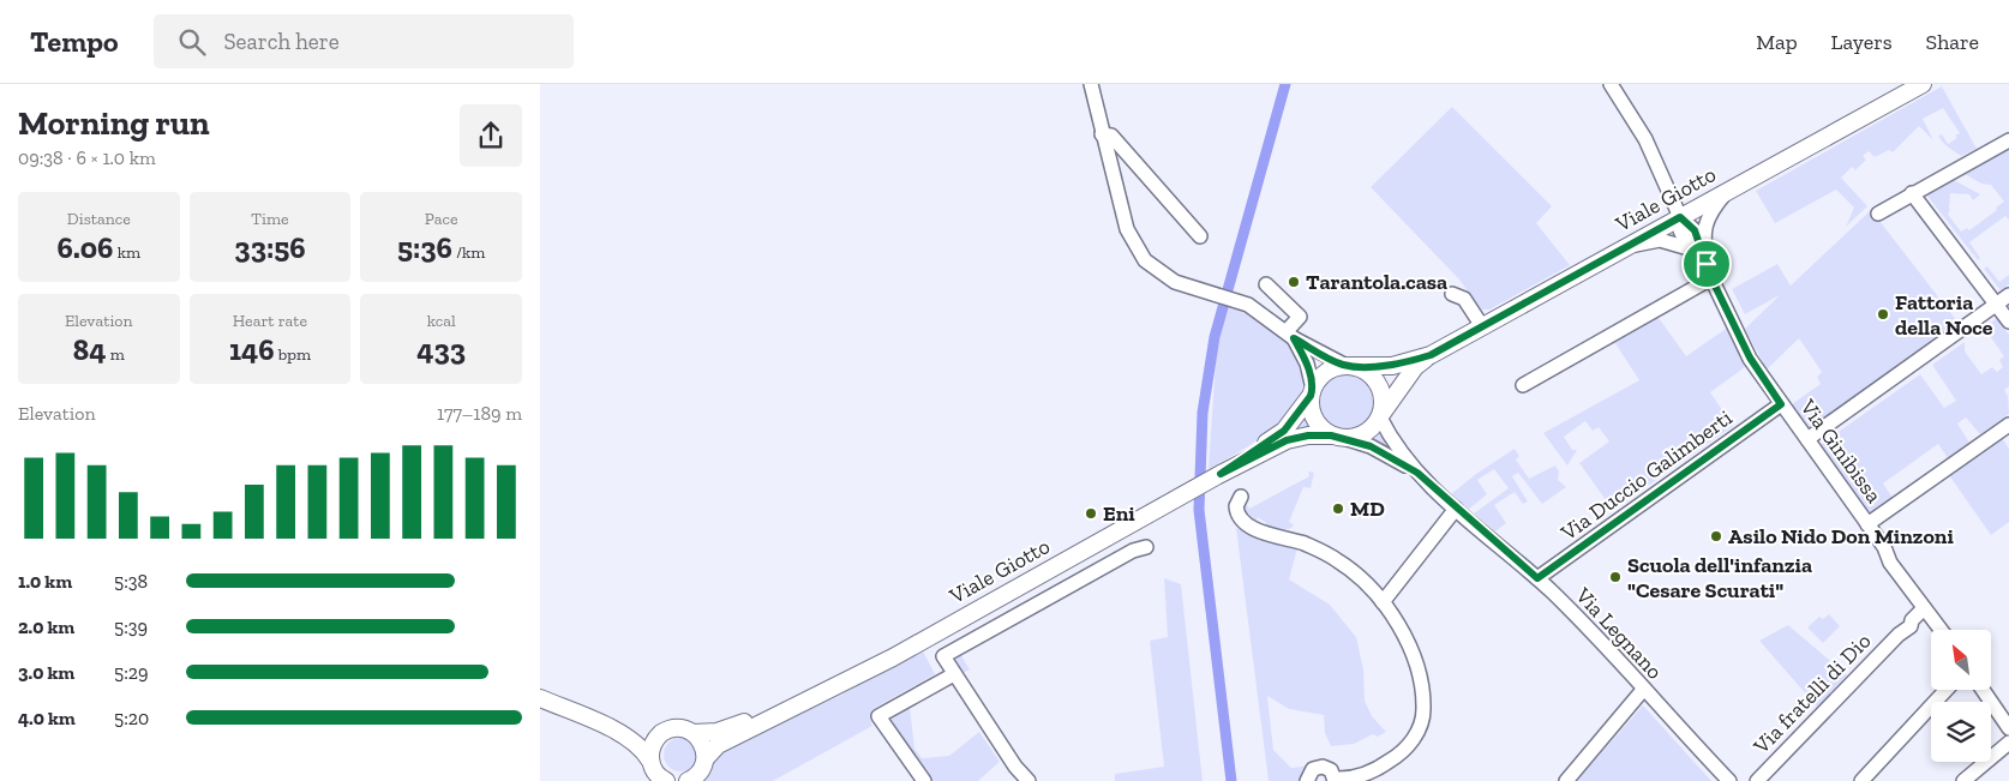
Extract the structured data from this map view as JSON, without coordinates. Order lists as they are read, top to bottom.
{
  "streets": {
    "main road": ["Viale Giotto"],
    "street": [
      "Via Ginibissa",
      "Via Duccio Galimberti",
      "Via Legnano",
      "Via fratelli di Dio"
    ]
  },
  "crossings": [
    ["Viale Giotto", "Via Ginibissa"],
    ["Viale Giotto", "Via Legnano"],
    ["Via Ginibissa", "Via Duccio Galimberti"],
    ["Via Ginibissa", "Via fratelli di Dio"],
    ["Via Duccio Galimberti", "Via Legnano"]
  ],
  "places": [
    "Tarantola.casa",
    "Fattoria della Noce",
    "MD",
    "Eni",
    "Asilo Nido Don Minzoni",
    "Scuola dell'infanzia \"Cesare Scurati\""
  ],
  "north": "top left",
  "page": {
    "header": "Tempo",
    "search": "Search here",
    "nav": ["Map", "Layers", "Share"],
    "heading": ["Morning run", "09:38 · 6 × 1.0 km"],
    "stats": [
      ["Distance", "6.06 km"],
      ["Time", "33:56"],
      ["Pace", "5:36 /km"],
      ["Elevation", "84 m"],
      ["Heart rate", "146 bpm"],
      ["kcal", "433"]
    ],
    "chart": ["Elevation", "177–189 m"],
    "list": [
      {
        "name": "1.0 km",
        "note": "5:38"
      },
      {
        "name": "2.0 km",
        "note": "5:39"
      },
      {
        "name": "3.0 km",
        "note": "5:29"
      },
      {
        "name": "4.0 km",
        "note": "5:20"
      }
    ]
  }
}
